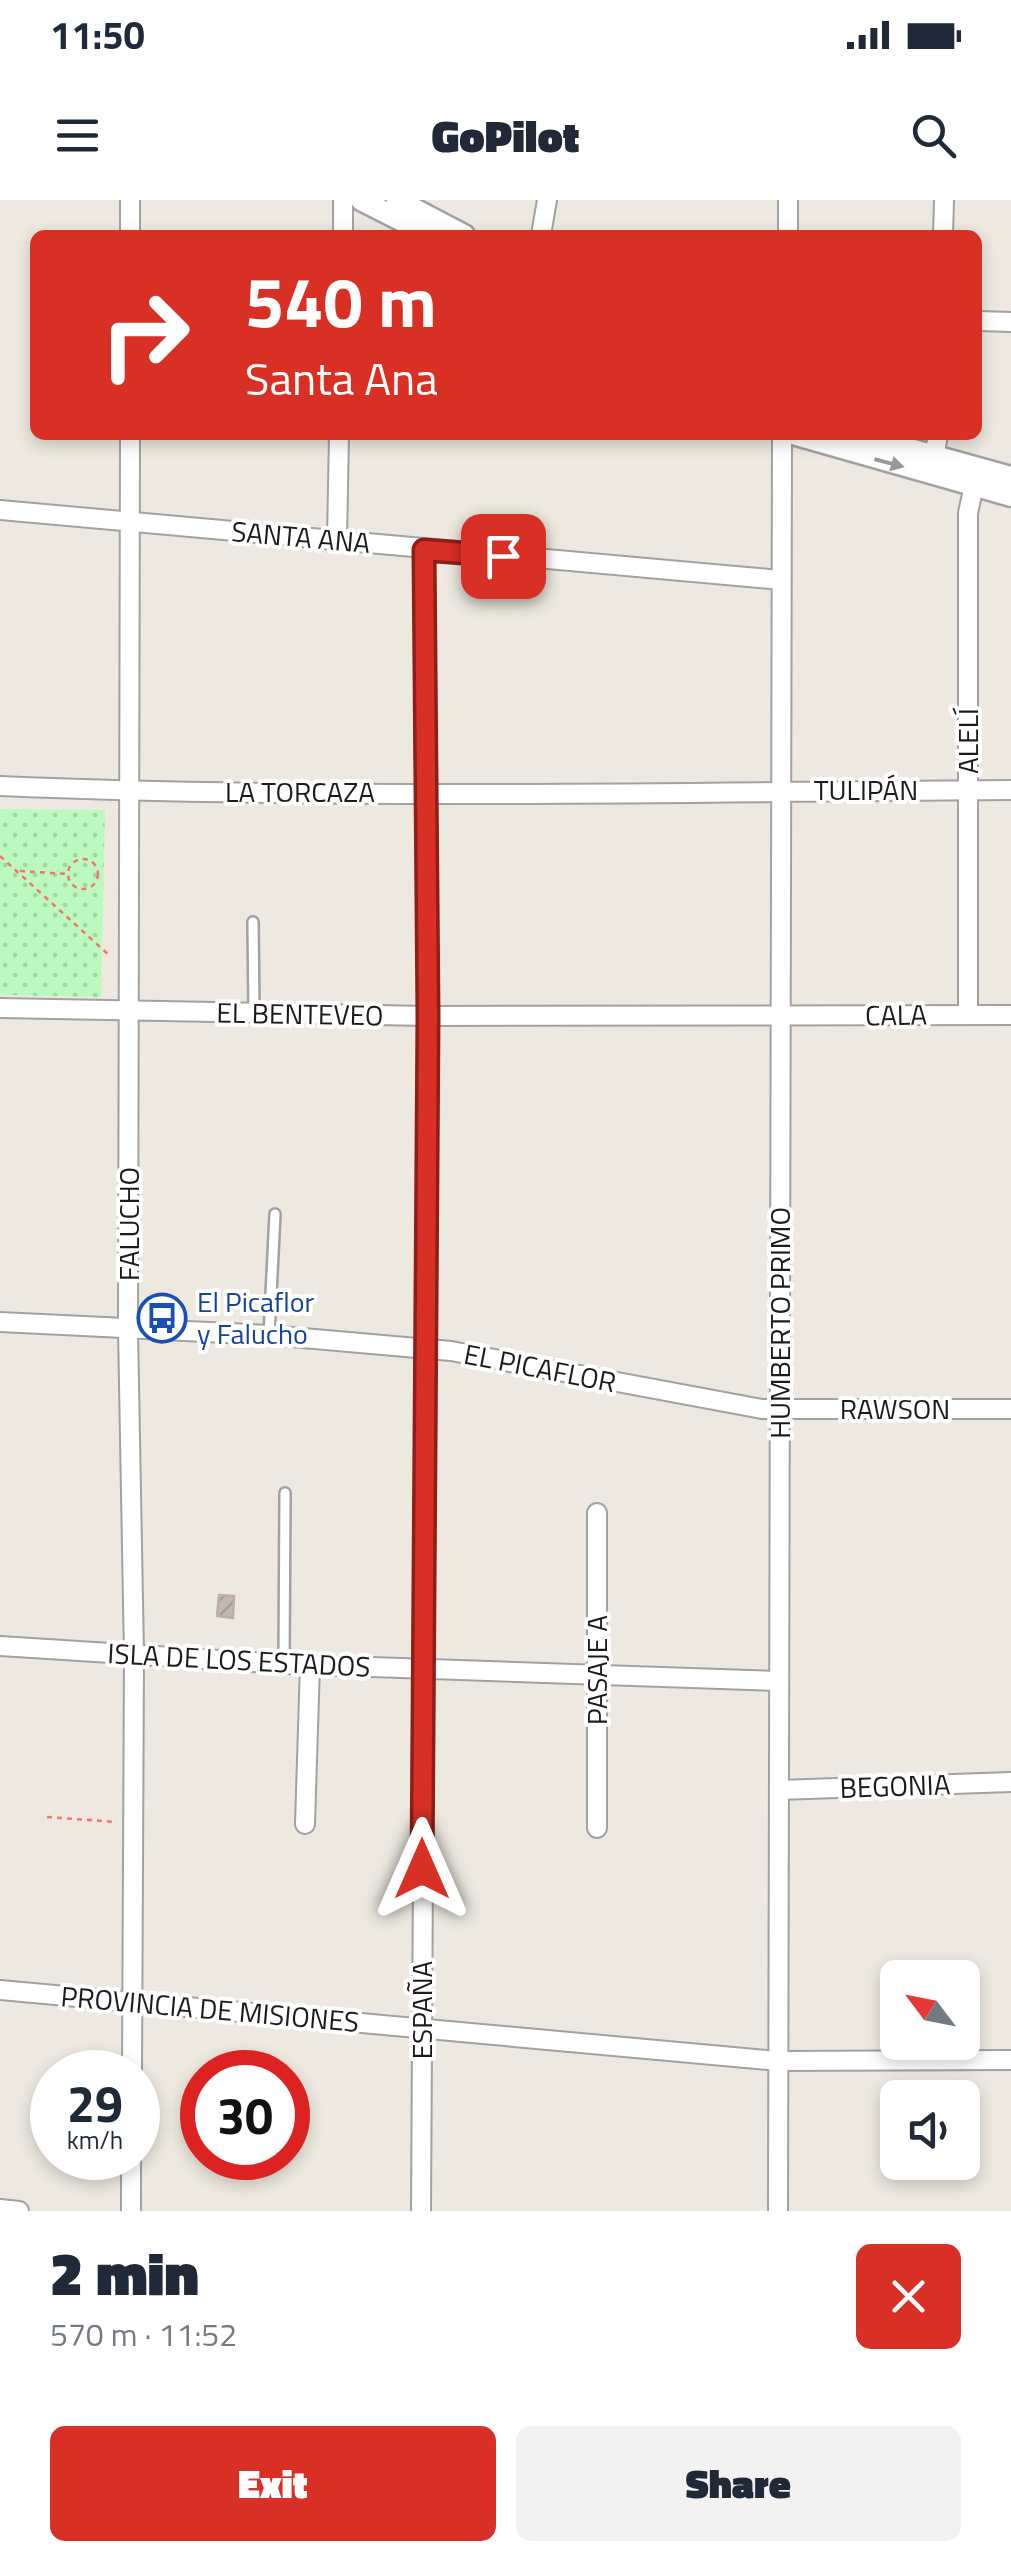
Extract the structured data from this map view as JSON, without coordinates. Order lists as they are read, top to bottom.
{
  "streets": {
    "street": [
      "SANTA ANA",
      "ALELÍ",
      "TULIPÁN",
      "LA TORCAZA",
      "EL BENTEVEO",
      "CALA",
      "FALUCHO",
      "HUMBERTO PRIMO",
      "EL PICAFLOR",
      "RAWSON",
      "ISLA DE LOS ESTADOS",
      "PASAJE A",
      "BEGONIA",
      "PROVINCIA DE MISIONES",
      "ESPAÑA"
    ]
  },
  "crossings": [
    ["SANTA ANA", "FALUCHO"],
    ["SANTA ANA", "HUMBERTO PRIMO"],
    ["SANTA ANA", "ESPAÑA"],
    ["ALELÍ", "TULIPÁN"],
    ["ALELÍ", "CALA"],
    ["TULIPÁN", "LA TORCAZA"],
    ["TULIPÁN", "HUMBERTO PRIMO"],
    ["LA TORCAZA", "FALUCHO"],
    ["LA TORCAZA", "HUMBERTO PRIMO"],
    ["LA TORCAZA", "ESPAÑA"],
    ["EL BENTEVEO", "CALA"],
    ["EL BENTEVEO", "FALUCHO"],
    ["EL BENTEVEO", "HUMBERTO PRIMO"],
    ["EL BENTEVEO", "ESPAÑA"],
    ["CALA", "HUMBERTO PRIMO"],
    ["FALUCHO", "EL PICAFLOR"],
    ["FALUCHO", "ISLA DE LOS ESTADOS"],
    ["FALUCHO", "PROVINCIA DE MISIONES"],
    ["HUMBERTO PRIMO", "EL PICAFLOR"],
    ["HUMBERTO PRIMO", "RAWSON"],
    ["HUMBERTO PRIMO", "ISLA DE LOS ESTADOS"],
    ["HUMBERTO PRIMO", "BEGONIA"],
    ["HUMBERTO PRIMO", "PROVINCIA DE MISIONES"],
    ["EL PICAFLOR", "RAWSON"],
    ["EL PICAFLOR", "ESPAÑA"],
    ["ISLA DE LOS ESTADOS", "PASAJE A"],
    ["ISLA DE LOS ESTADOS", "ESPAÑA"],
    ["PROVINCIA DE MISIONES", "ESPAÑA"]
  ],
  "places": {
    "bus stop": ["El Picaflor y Falucho"]
  },
  "north": "top left",
  "page": {
    "status": "11:50",
    "header": "GoPilot",
    "turn": ["540 m", "Santa Ana"],
    "speed": "29 km/h",
    "limit": "30",
    "heading": ["2 min", "570 m · 11:52"],
    "buttons": ["Exit", "Share"]
  }
}
